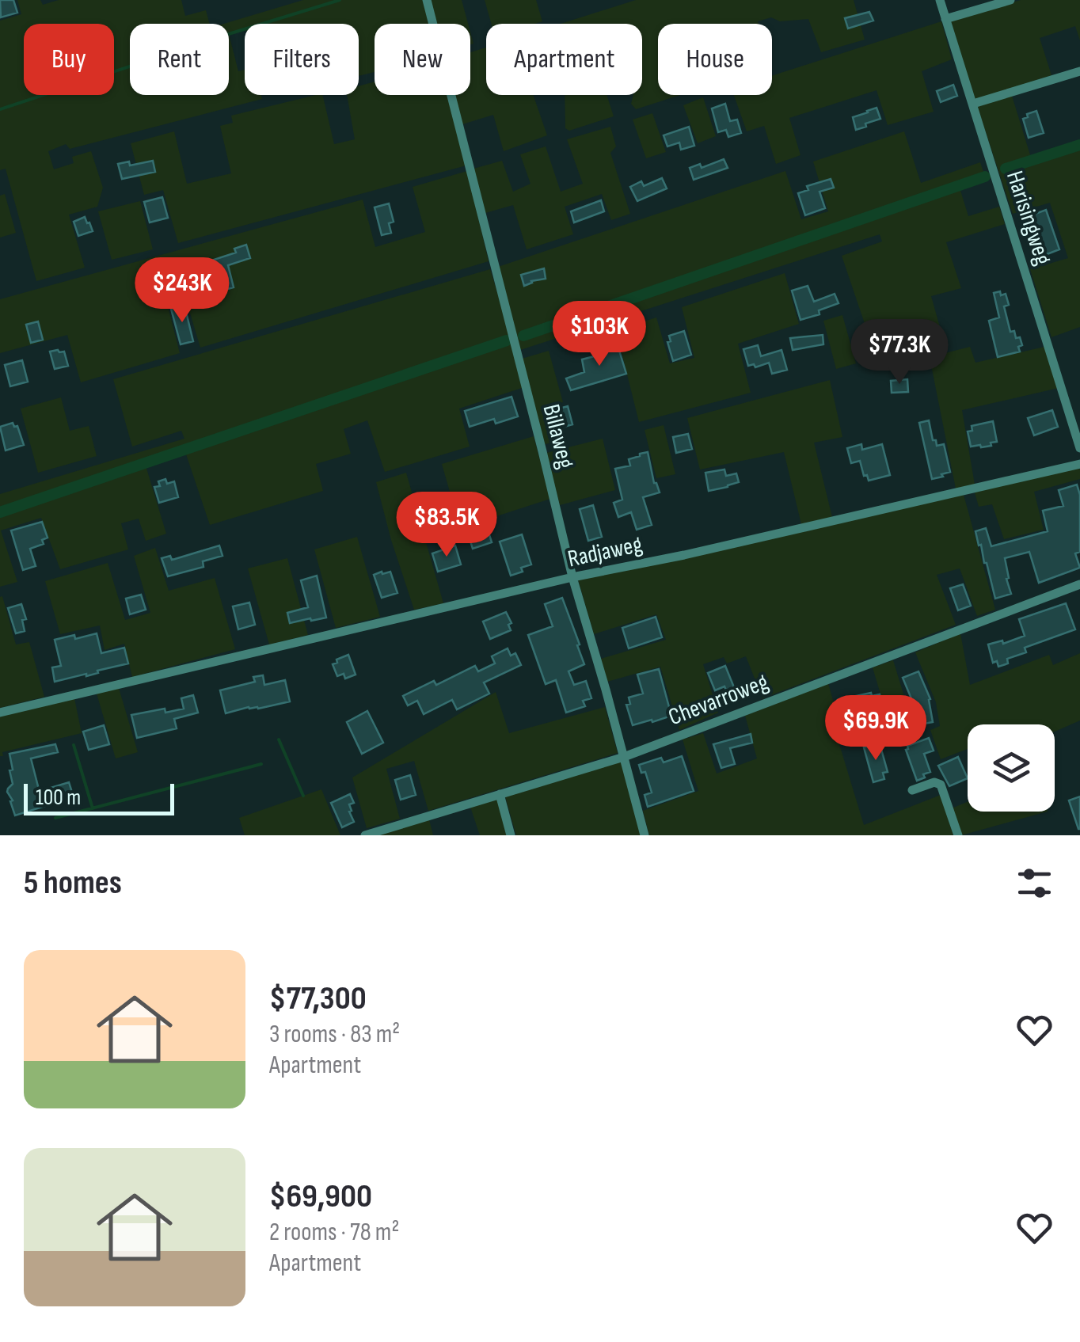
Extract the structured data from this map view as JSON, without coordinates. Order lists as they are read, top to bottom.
{
  "streets": {
    "street": [
      "Harisingweg",
      "Billaweg",
      "Radjaweg",
      "Chevarroweg"
    ]
  },
  "crossings": [
    ["Billaweg", "Radjaweg"],
    ["Billaweg", "Chevarroweg"]
  ],
  "scale_bar": "100 m",
  "page": {
    "chip": [
      "Buy",
      "Rent",
      "Filters",
      "New",
      "Apartment",
      "House"
    ],
    "price": [
      "$243K",
      "$103K",
      "$77.3K",
      "$83.5K",
      "$69.9K"
    ],
    "scale": "100 m",
    "heading": "5 homes",
    "list": [
      {
        "name": "$77,300",
        "note": "3 rooms · 83 m² · Apartment"
      },
      {
        "name": "$69,900",
        "note": "2 rooms · 78 m² · Apartment"
      }
    ]
  }
}
